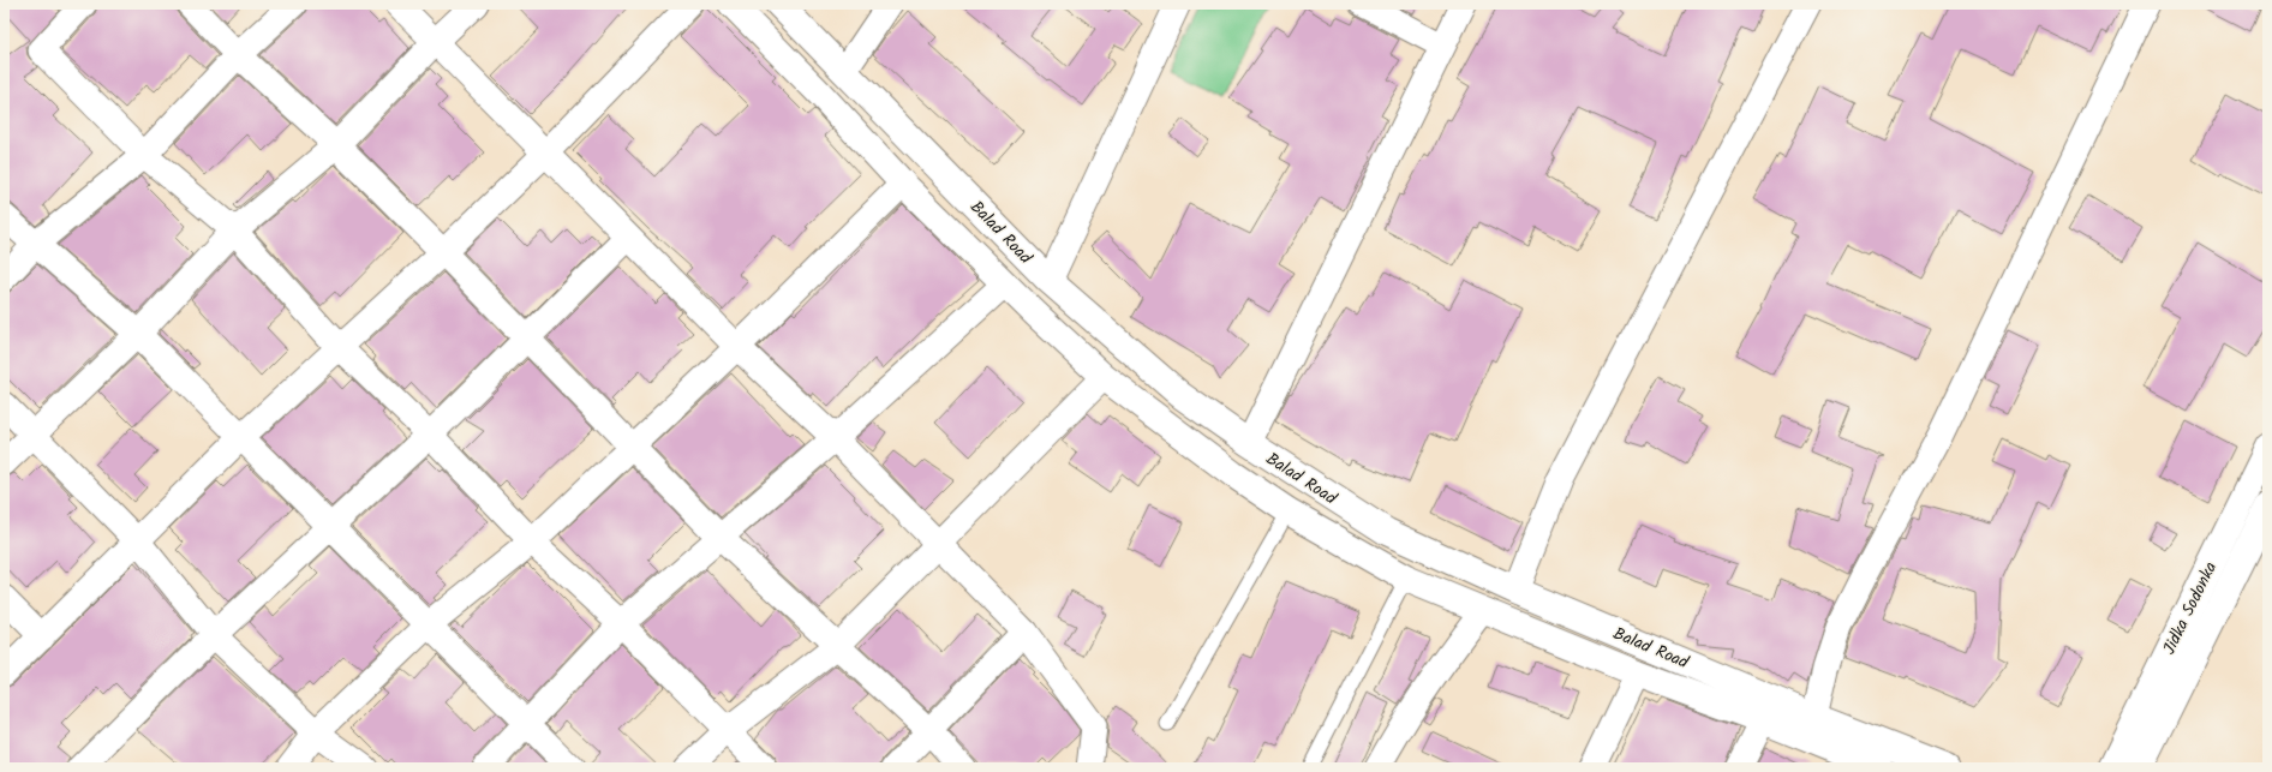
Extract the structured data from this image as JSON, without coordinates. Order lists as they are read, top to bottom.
{
  "streets": {
    "main road": ["Balad Road", "Jidka Sodonka"]
  }
}
